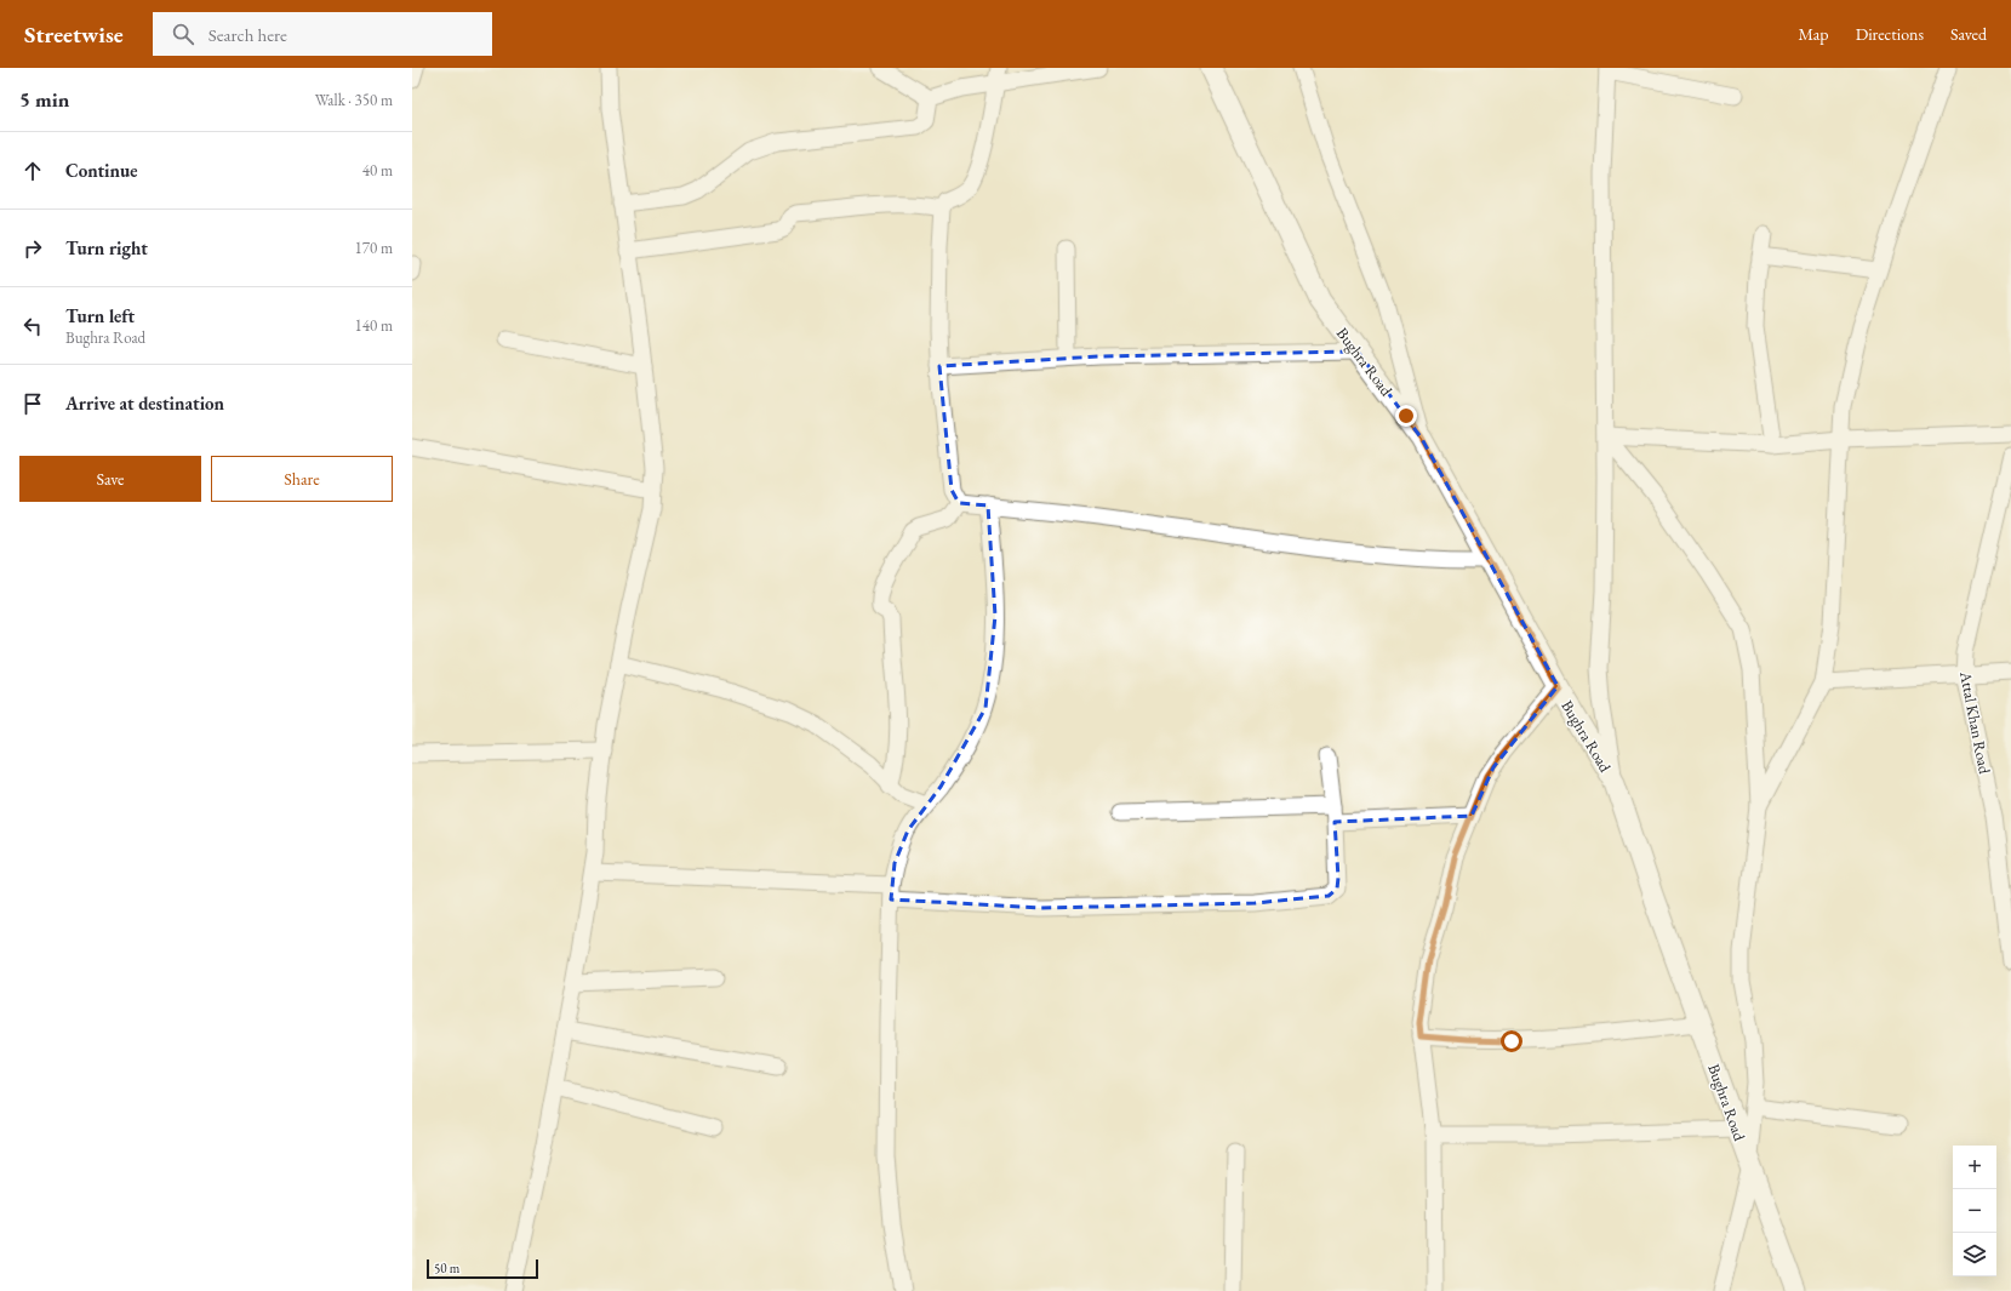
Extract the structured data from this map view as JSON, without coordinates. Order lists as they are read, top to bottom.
{
  "streets": {
    "street": ["Bughra Road", "Attal Khan Road"]
  },
  "scale_bar": "50 m",
  "page": {
    "header": "Streetwise",
    "search": "Search here",
    "nav": ["Map", "Directions", "Saved"],
    "heading": ["5 min", "Walk · 350 m"],
    "list": [
      ["Continue", "40 m"],
      ["Turn right", "170 m"],
      ["Turn left", "Bughra Road", "140 m"],
      "Arrive at destination"
    ],
    "buttons": ["Save", "Share"],
    "map_buttons": ["+", "−"],
    "scale": "50 m"
  }
}
